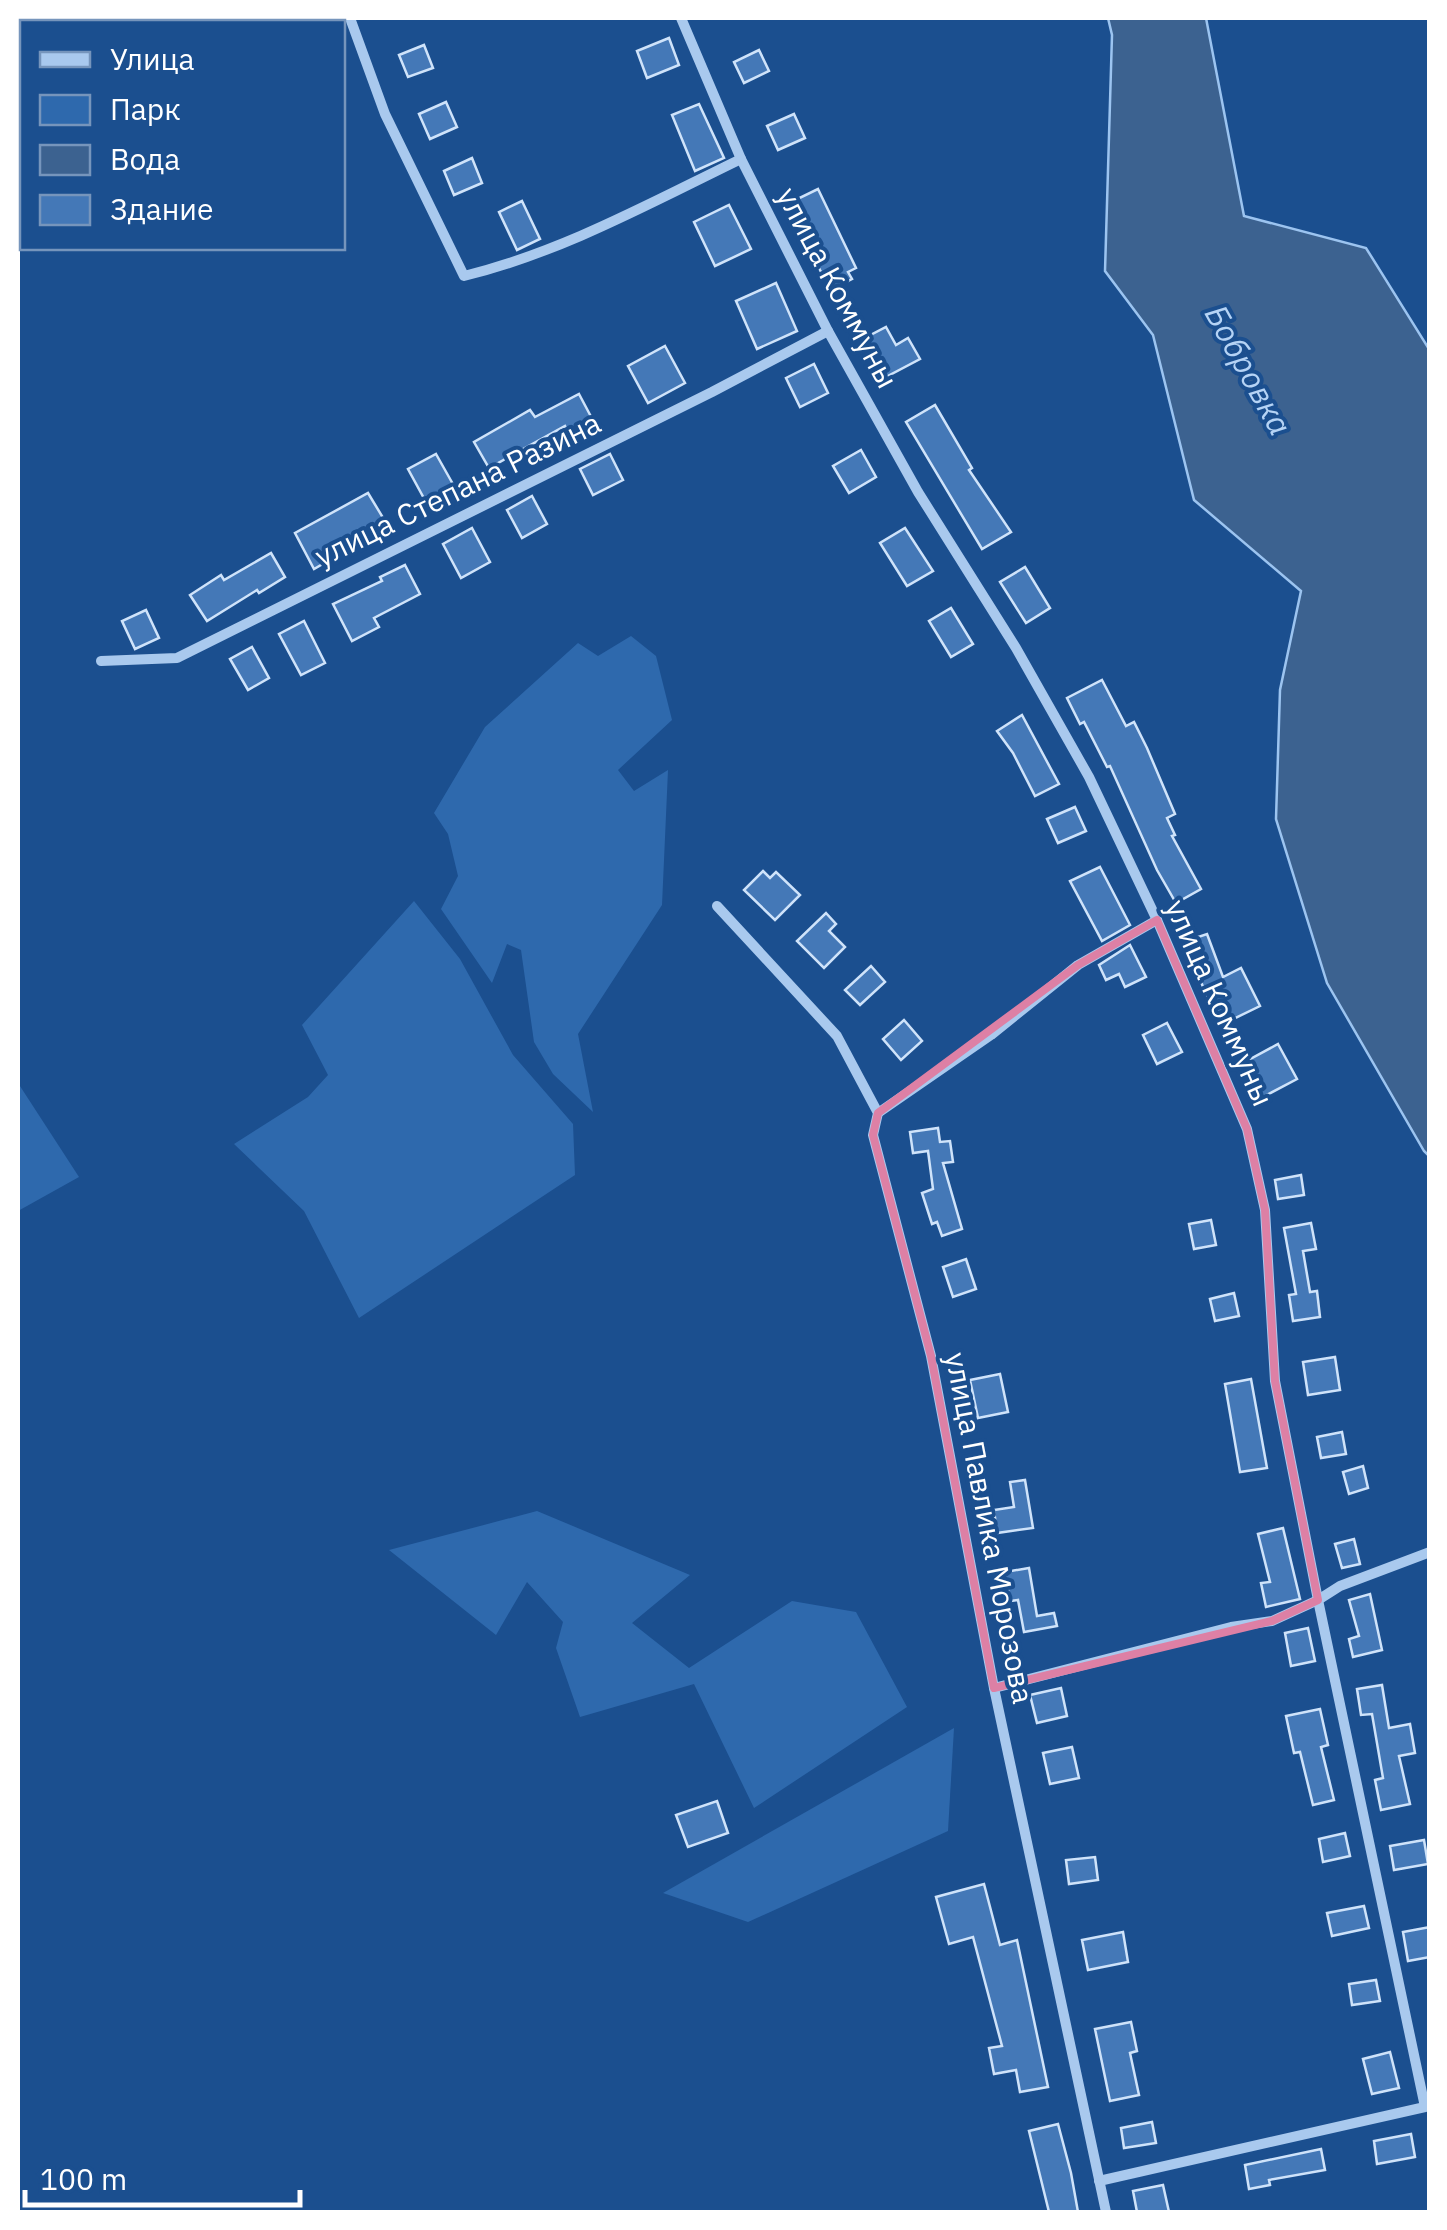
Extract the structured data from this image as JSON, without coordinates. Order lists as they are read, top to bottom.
{
  "streets": {
    "street": ["улица Коммуны", "улица Степана Разина", "улица Павлика Морозова"]
  },
  "crossings": [
    ["улица Коммуны", "улица Степана Разина"],
    ["улица Коммуны", "улица Павлика Морозова"]
  ],
  "water": ["Бобровка"],
  "legend": [
    "Улица",
    "Парк",
    "Вода",
    "Здание"
  ],
  "scale_bar": "100 m"
}
